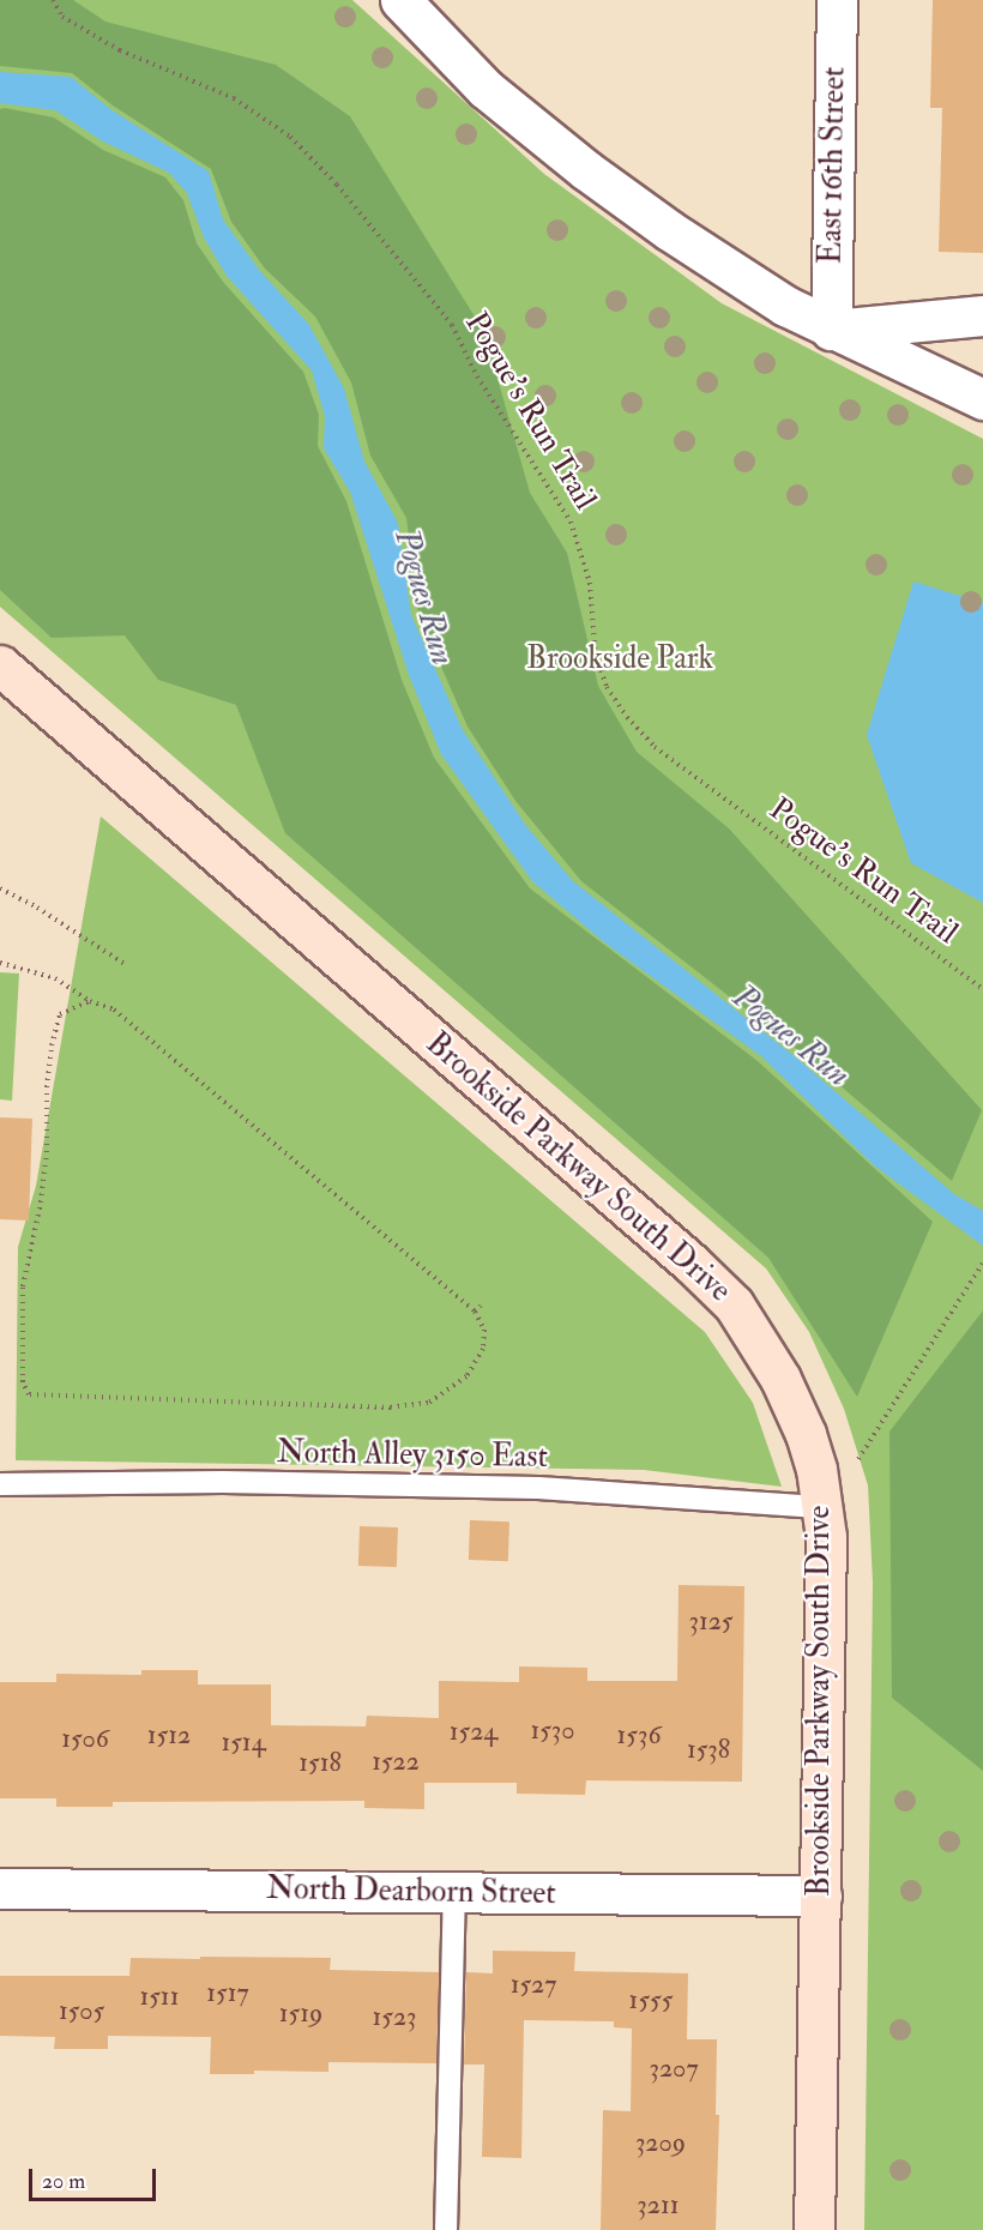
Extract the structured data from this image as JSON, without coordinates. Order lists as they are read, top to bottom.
{
  "streets": {
    "main road": ["Brookside Parkway South Drive"],
    "street": ["East 16th Street", "North Dearborn Street"],
    "lane": ["North Alley 3150 East"],
    "path": ["Pogue's Run Trail"]
  },
  "crossings": [
    ["Brookside Parkway South Drive", "North Alley 3150 East"],
    ["Brookside Parkway South Drive", "North Dearborn Street"]
  ],
  "water": ["Pogues Run"],
  "parks": ["Brookside Park"],
  "house_numbers": [
    "3125",
    "1530",
    "1524",
    "1512",
    "1536",
    "1506",
    "1514",
    "1538",
    "1522",
    "1518",
    "1527",
    "1517",
    "1511",
    "1555",
    "1505",
    "1519",
    "1523",
    "3207",
    "3209",
    "3211"
  ],
  "scale_bar": "20 m"
}
